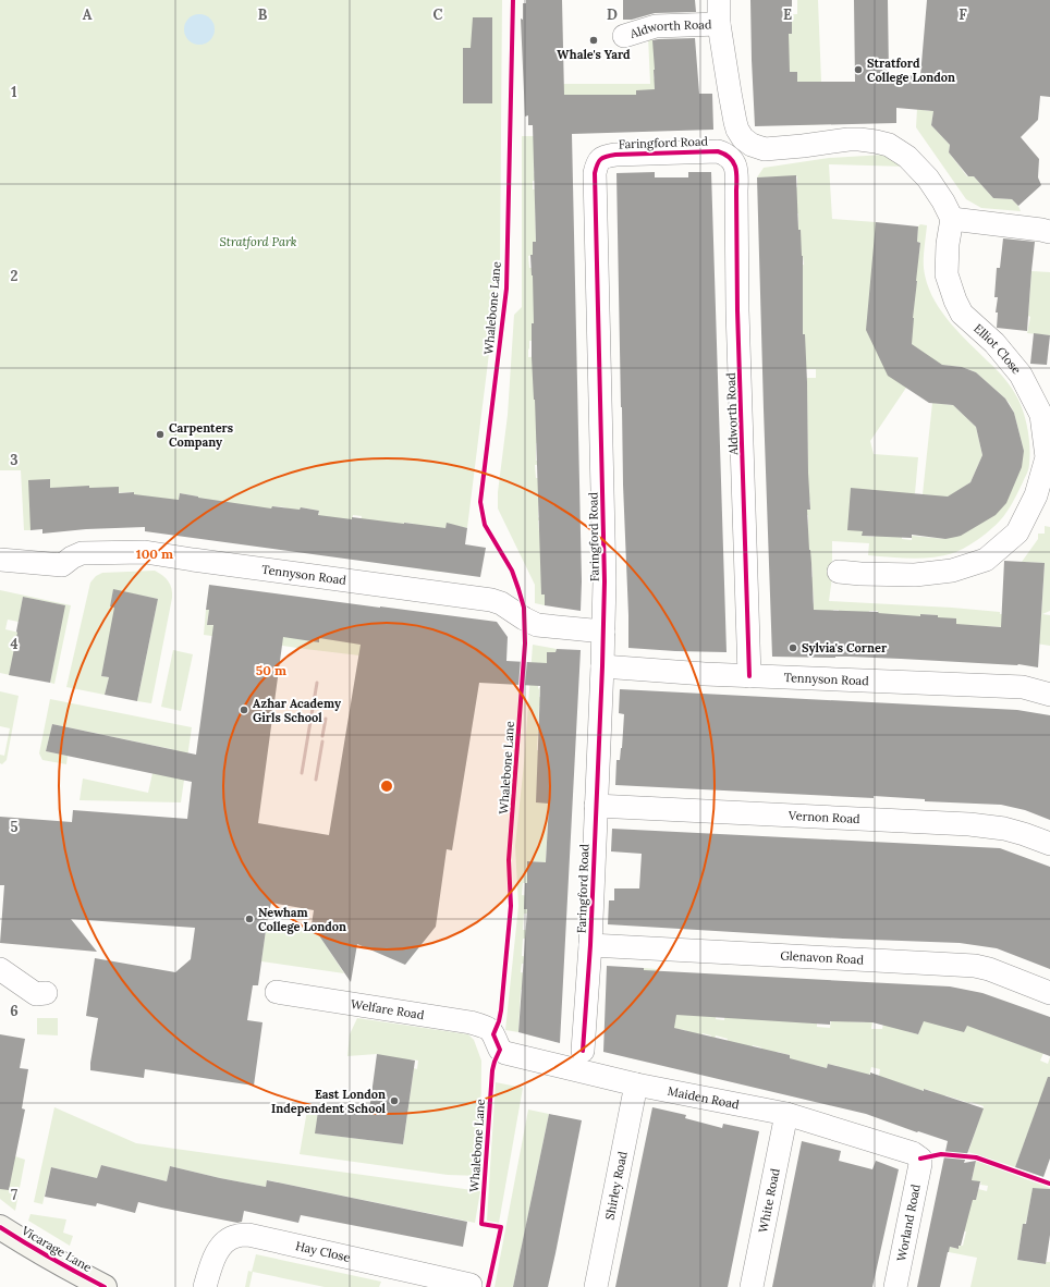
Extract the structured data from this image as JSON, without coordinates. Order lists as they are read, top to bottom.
{
  "streets": {
    "main road": ["Vicarage Lane"],
    "street": [
      "Aldworth Road",
      "Faringford Road",
      "Elliot Close",
      "Tennyson Road",
      "Vernon Road",
      "Glenavon Road",
      "Welfare Road",
      "Maiden Road",
      "Shirley Road",
      "White Road",
      "Worland Road",
      "Hay Close"
    ],
    "cycle path": ["Whalebone Lane"]
  },
  "crossings": [
    ["Aldworth Road", "Faringford Road"],
    ["Aldworth Road", "Elliot Close"],
    ["Aldworth Road", "Tennyson Road"],
    ["Faringford Road", "Tennyson Road"],
    ["Faringford Road", "Vernon Road"],
    ["Faringford Road", "Glenavon Road"],
    ["Welfare Road", "Maiden Road"],
    ["Maiden Road", "Shirley Road"],
    ["Maiden Road", "White Road"],
    ["Maiden Road", "Worland Road"]
  ],
  "parks": ["Stratford Park"],
  "places": [
    "Whale's Yard",
    "Stratford College London",
    "Carpenters Company",
    "Sylvia's Corner",
    "Azhar Academy Girls School",
    "Newham College London",
    "East London Independent School"
  ],
  "grid": {
    "columns": [
      "A",
      "B",
      "C",
      "D",
      "E",
      "F"
    ],
    "rows": [
      "1",
      "2",
      "3",
      "4",
      "5",
      "6",
      "7"
    ]
  },
  "rings": ["100 m", "50 m"]
}
